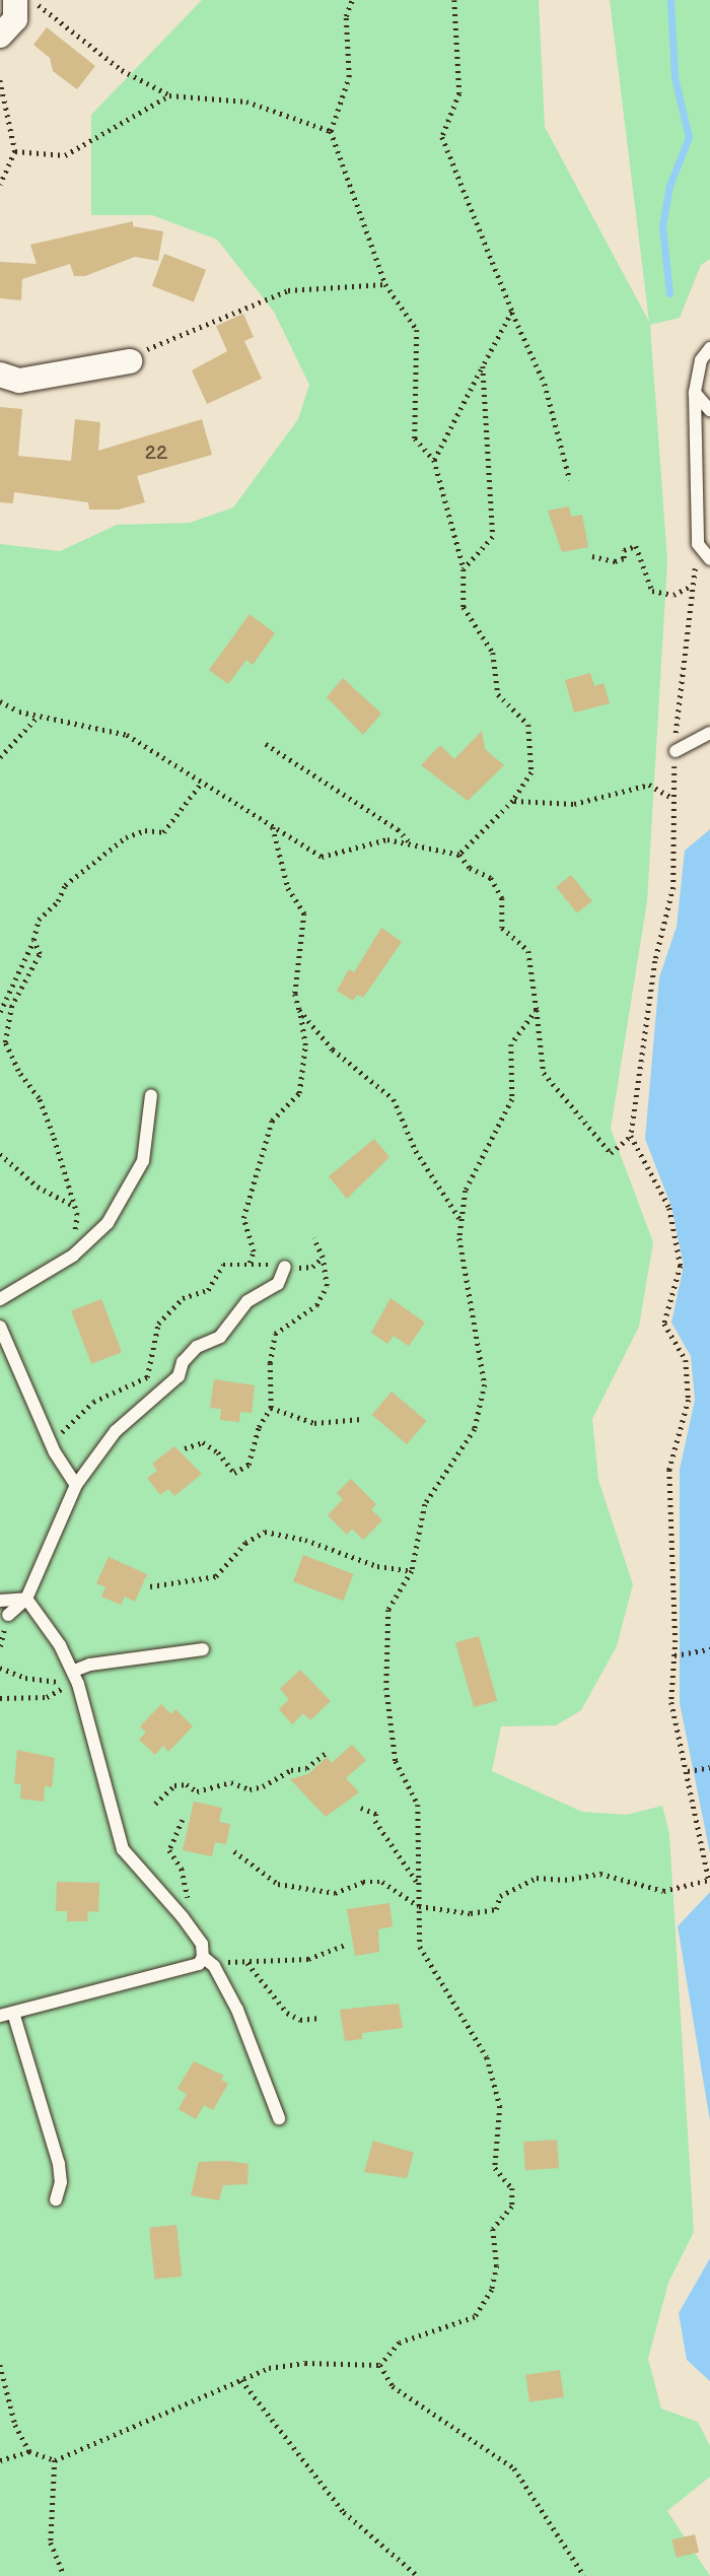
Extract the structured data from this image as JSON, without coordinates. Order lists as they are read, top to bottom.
{
  "house_numbers": ["22"]
}
